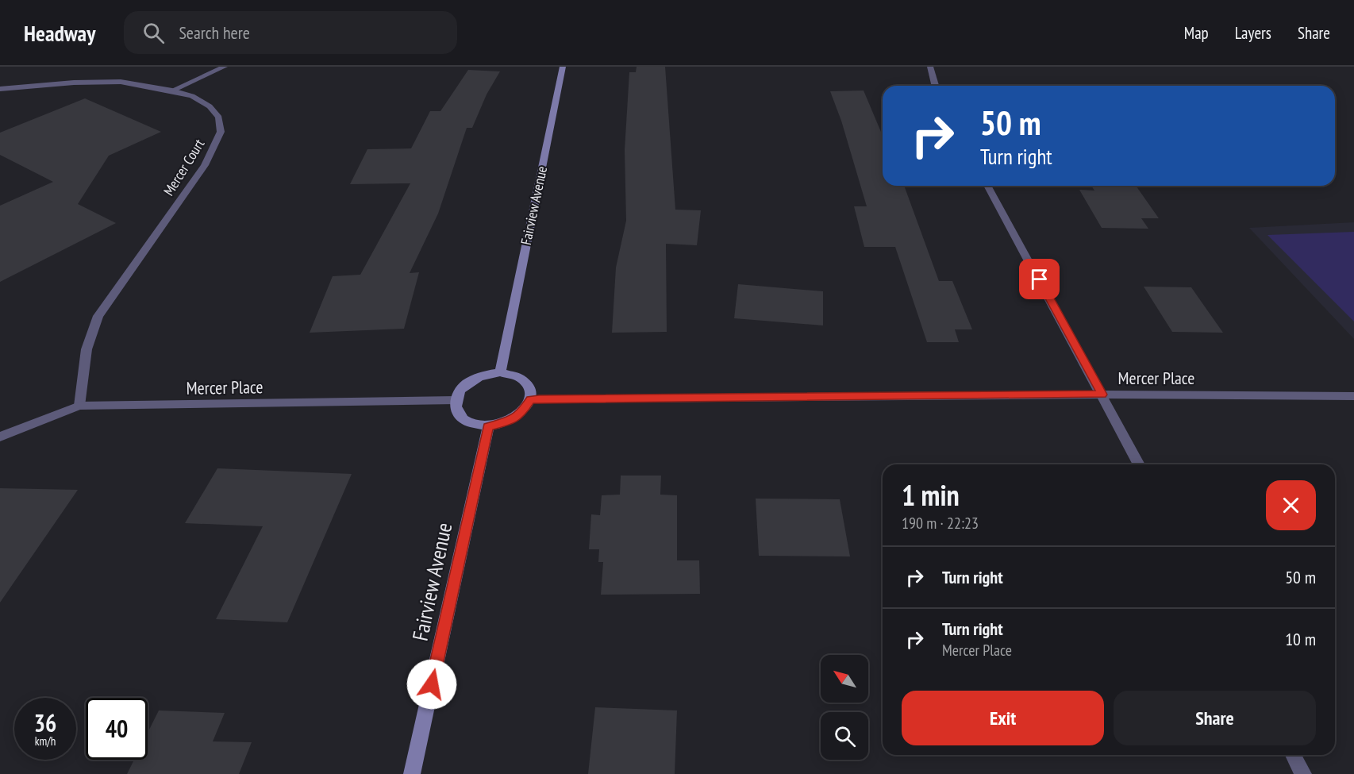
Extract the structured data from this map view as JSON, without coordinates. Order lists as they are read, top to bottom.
{
  "streets": {
    "street": ["Mercer Court", "Fairview Avenue", "Mercer Place"]
  },
  "crossings": [
    ["Mercer Court", "Mercer Place"],
    ["Fairview Avenue", "Mercer Place"]
  ],
  "north": "top left",
  "page": {
    "header": "Headway",
    "search": "Search here",
    "nav": ["Map", "Layers", "Share"],
    "turn": ["50 m", "Turn right"],
    "heading": ["1 min", "190 m · 22:23"],
    "list": [
      {
        "name": "Turn right",
        "value": "50 m"
      },
      {
        "name": "Turn right",
        "note": "Mercer Place",
        "value": "10 m"
      }
    ],
    "buttons": ["Exit", "Share"],
    "speed": "36 km/h",
    "limit": "40"
  }
}
